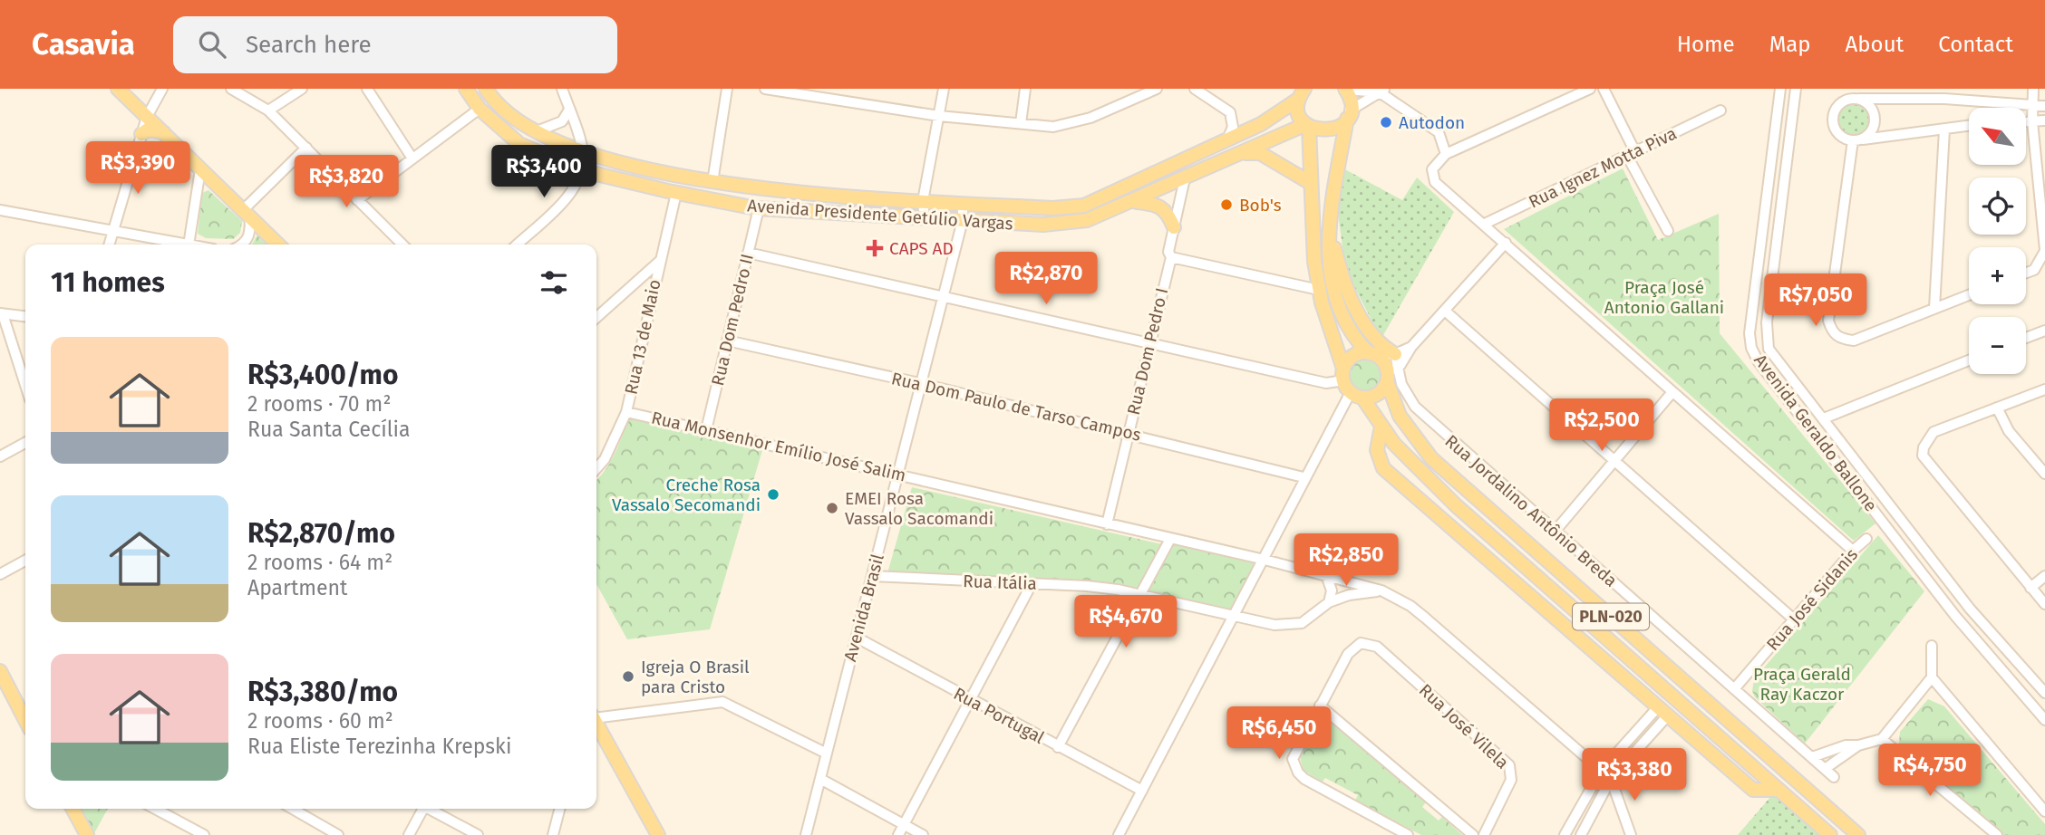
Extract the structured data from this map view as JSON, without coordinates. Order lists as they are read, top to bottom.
{
  "streets": {
    "main road": ["Avenida Presidente Getúlio Vargas", "PLN-020"],
    "street": [
      "Rua Ignez Motta Piva",
      "Rua Dom Pedro II",
      "Rua 13 de Maio",
      "Rua Dom Pedro I",
      "Rua Dom Paulo de Tarso Campos",
      "Avenida Geraldo Ballone",
      "Rua Monsenhor Emílio José Salim",
      "Rua Jordalino Antônio Breda",
      "Rua Itália",
      "Rua José Sidanis",
      "Avenida Brasil",
      "Rua Portugal",
      "Rua José Vilela"
    ]
  },
  "crossings": [
    ["Avenida Presidente Getúlio Vargas", "Rua Dom Pedro II"],
    ["Avenida Presidente Getúlio Vargas", "Rua 13 de Maio"],
    ["Avenida Presidente Getúlio Vargas", "Rua Dom Pedro I"],
    ["Avenida Presidente Getúlio Vargas", "Avenida Brasil"],
    ["Avenida Presidente Getúlio Vargas", "PLN-020"],
    ["Rua Dom Pedro II", "Rua Dom Paulo de Tarso Campos"],
    ["Rua Dom Pedro II", "Rua Monsenhor Emílio José Salim"],
    ["Rua 13 de Maio", "Rua Monsenhor Emílio José Salim"],
    ["Rua Dom Pedro I", "Rua Dom Paulo de Tarso Campos"],
    ["Rua Dom Pedro I", "Rua Monsenhor Emílio José Salim"],
    ["Rua Dom Paulo de Tarso Campos", "Avenida Brasil"],
    ["Rua Monsenhor Emílio José Salim", "Rua Itália"],
    ["Rua Monsenhor Emílio José Salim", "Avenida Brasil"],
    ["Rua Jordalino Antônio Breda", "Rua José Sidanis"],
    ["Rua Jordalino Antônio Breda", "PLN-020"],
    ["Rua Itália", "Avenida Brasil"],
    ["Avenida Brasil", "Rua Portugal"]
  ],
  "parks": ["Praça José Antonio Gallani", "Praça Gerald Ray Kaczor"],
  "places": {
    "other": [
      "Autodon",
      "Bob's",
      "Creche Rosa Vassalo Secomandi",
      "EMEI Rosa Vassalo Sacomandi",
      "Igreja O Brasil para Cristo"
    ],
    "health": ["CAPS AD"]
  },
  "north": "top left",
  "page": {
    "header": "Casavia",
    "search": "Search here",
    "nav": [
      "Home",
      "Map",
      "About",
      "Contact"
    ],
    "map_buttons": ["+", "−"],
    "price": [
      "R$3,390",
      "R$3,400",
      "R$3,820",
      "R$2,870",
      "R$7,050",
      "R$2,500",
      "R$2,850",
      "R$4,670",
      "R$6,450",
      "R$4,750",
      "R$3,380"
    ],
    "heading": "11 homes",
    "list": [
      {
        "name": "R$3,400/mo",
        "note": "2 rooms · 70 m² · Rua Santa Cecília"
      },
      {
        "name": "R$2,870/mo",
        "note": "2 rooms · 64 m² · Apartment"
      },
      {
        "name": "R$3,380/mo",
        "note": "2 rooms · 60 m² · Rua Eliste Terezinha Krepski"
      }
    ]
  }
}
